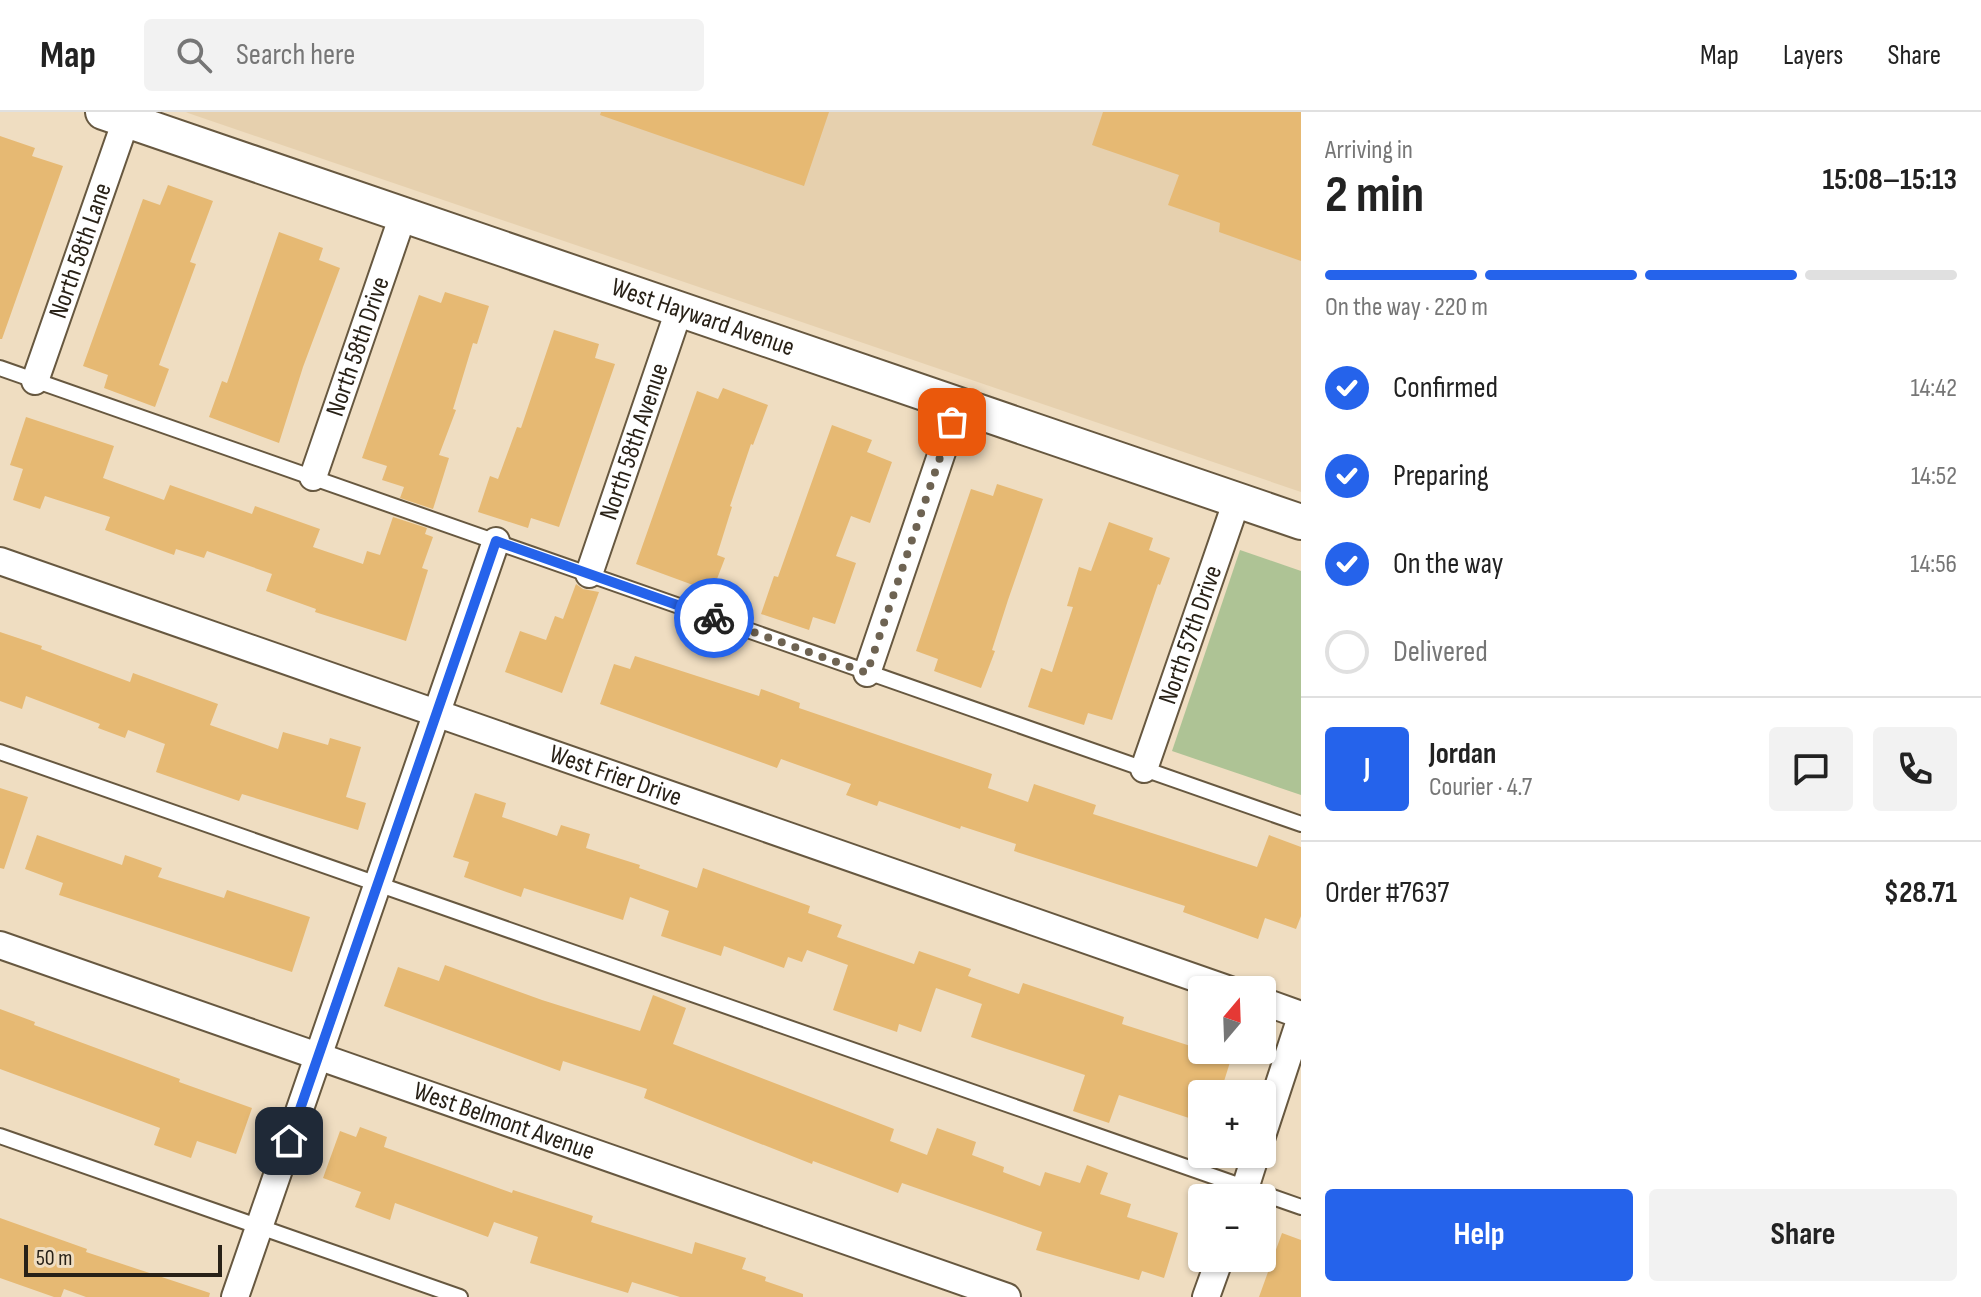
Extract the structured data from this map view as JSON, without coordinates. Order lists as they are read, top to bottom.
{
  "streets": {
    "street": [
      "North 58th Lane",
      "West Hayward Avenue",
      "North 58th Drive",
      "North 58th Avenue",
      "North 57th Drive",
      "West Frier Drive",
      "West Belmont Avenue"
    ]
  },
  "crossings": [
    ["North 58th Lane", "West Hayward Avenue"],
    ["West Hayward Avenue", "North 58th Drive"],
    ["West Hayward Avenue", "North 58th Avenue"],
    ["West Hayward Avenue", "North 57th Drive"]
  ],
  "scale_bar": "50 m",
  "north": "top",
  "page": {
    "header": "Map",
    "search": "Search here",
    "nav": ["Map", "Layers", "Share"],
    "heading": ["2 min", "Arriving in", "15:08–15:13"],
    "panel": [
      "Jordan",
      "Courier · 4.7",
      "Order #7637",
      "$28.71"
    ],
    "bar": "On the way · 220 m",
    "list": [
      ["Confirmed", "14:42"],
      ["Preparing", "14:52"],
      ["On the way", "14:56"],
      "Delivered"
    ],
    "round": "J",
    "map_buttons": ["+", "−"],
    "buttons": ["Help", "Share"],
    "scale": "50 m"
  }
}
